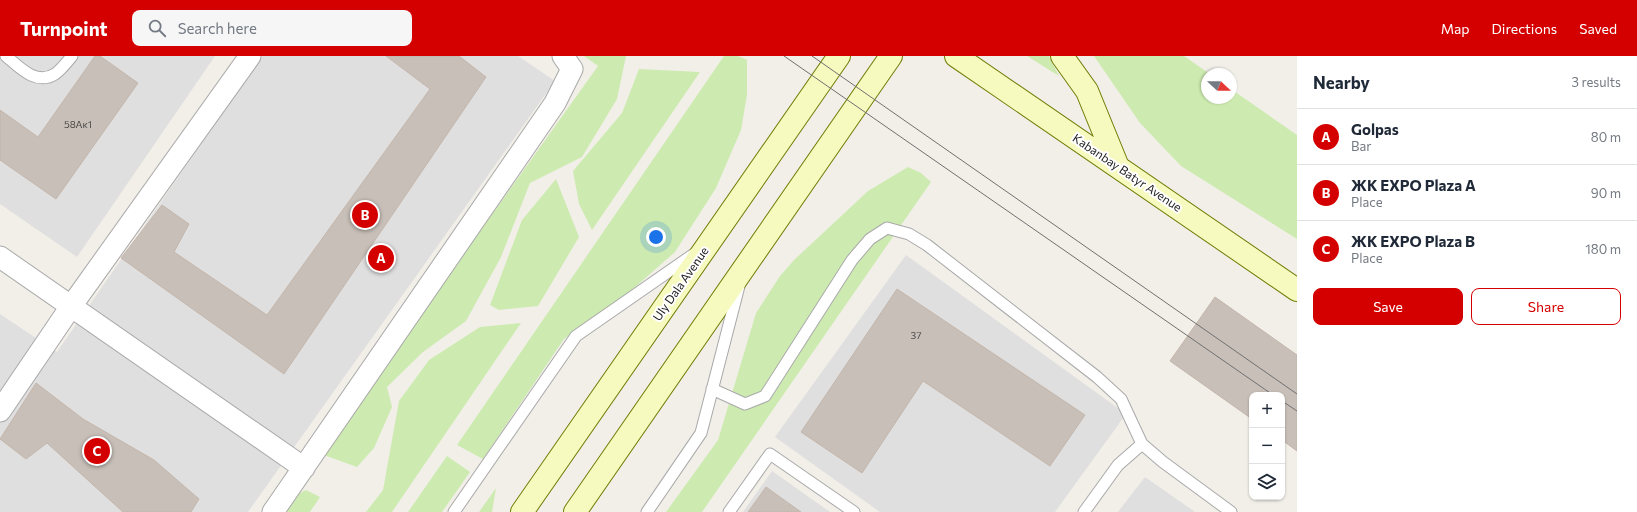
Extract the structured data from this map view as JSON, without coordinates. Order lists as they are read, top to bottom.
{
  "streets": {
    "main road": ["Kabanbay Batyr Avenue", "Uly Dala Avenue"]
  },
  "house_numbers": ["58Ак1", "37"],
  "north": "right",
  "page": {
    "header": "Turnpoint",
    "search": "Search here",
    "nav": ["Map", "Directions", "Saved"],
    "heading": ["Nearby", "3 results"],
    "list": [
      {
        "mark": "A",
        "name": "Golpas",
        "note": "Bar",
        "value": "80 m"
      },
      {
        "mark": "B",
        "name": "ЖК EXPO Plaza A",
        "note": "Place",
        "value": "90 m"
      },
      {
        "mark": "C",
        "name": "ЖК EXPO Plaza B",
        "note": "Place",
        "value": "180 m"
      }
    ],
    "pins": ["B", "A", "C"],
    "buttons": ["Save", "Share"],
    "map_buttons": ["+", "−"]
  }
}
